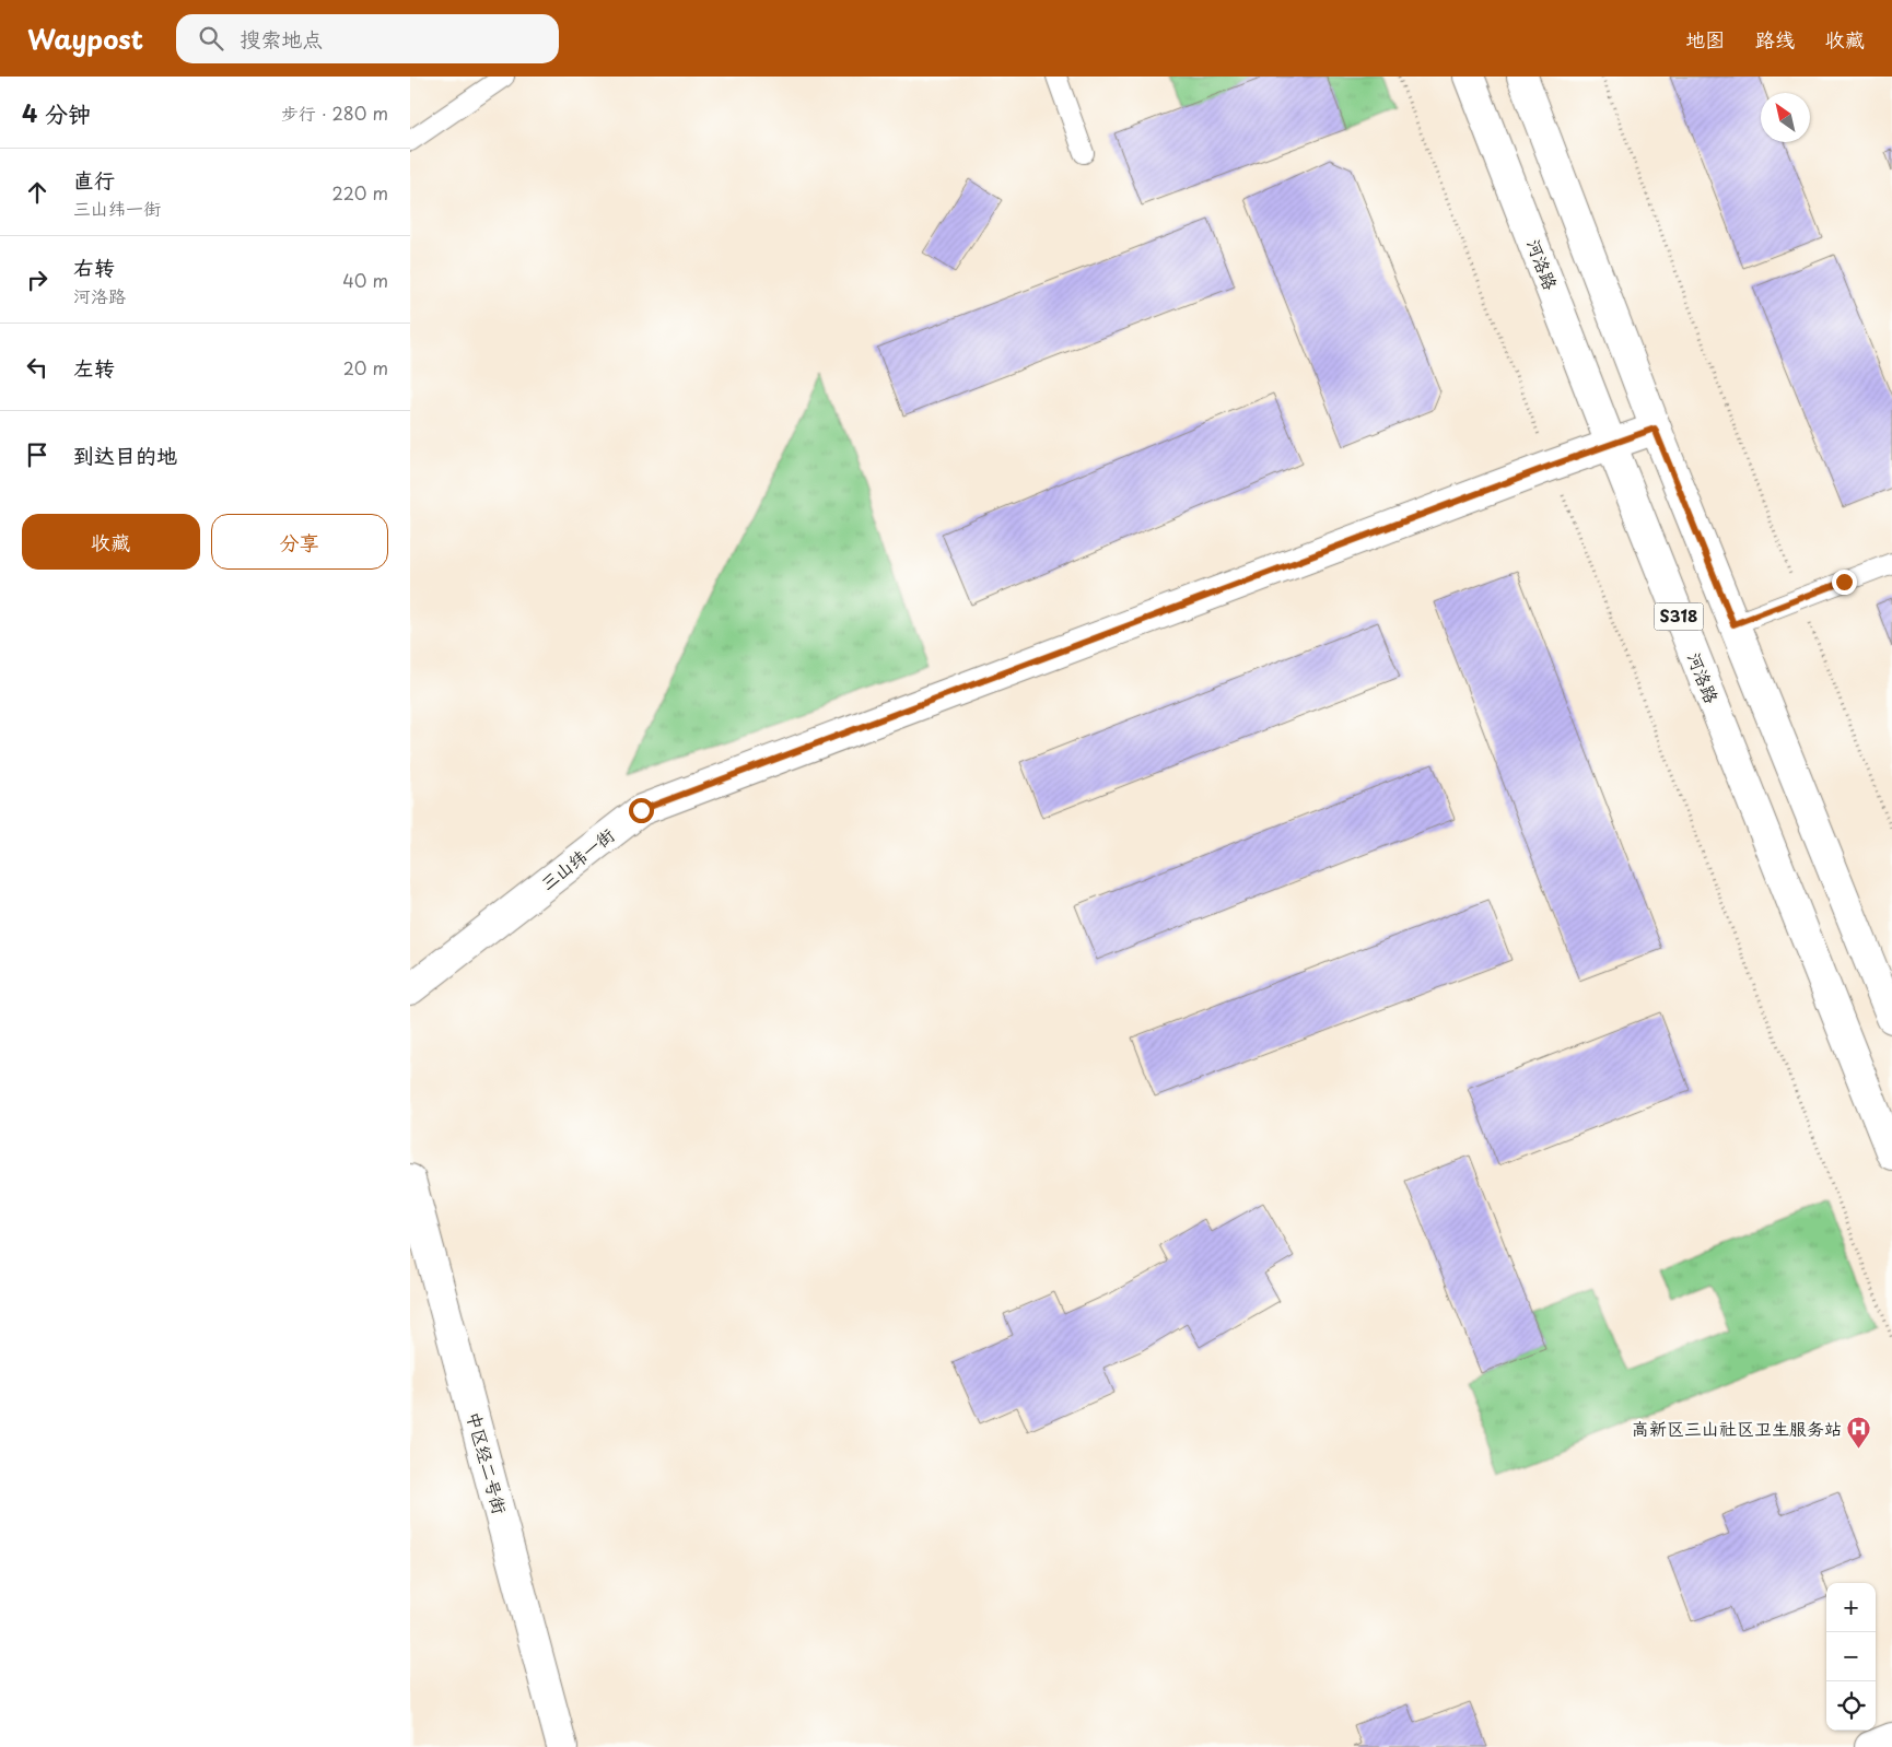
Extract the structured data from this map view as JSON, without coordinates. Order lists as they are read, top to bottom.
{
  "streets": {
    "main road": [
      "河洛路",
      "S318",
      "三山纬一街",
      "中区经二号街"
    ]
  },
  "crossings": [
    ["河洛路", "三山纬一街"],
    ["S318", "三山纬一街"]
  ],
  "places": {
    "hospital": ["高新区三山社区卫生服务站"]
  },
  "north": "top left",
  "page": {
    "header": "Waypost",
    "search": "搜索地点",
    "nav": ["地图", "路线", "收藏"],
    "heading": ["4 分钟", "步行 · 280 m"],
    "list": [
      ["直行", "三山纬一街", "220 m"],
      ["右转", "河洛路", "40 m"],
      ["左转", "20 m"],
      "到达目的地"
    ],
    "buttons": ["收藏", "分享"],
    "map_buttons": ["+", "−"]
  }
}
